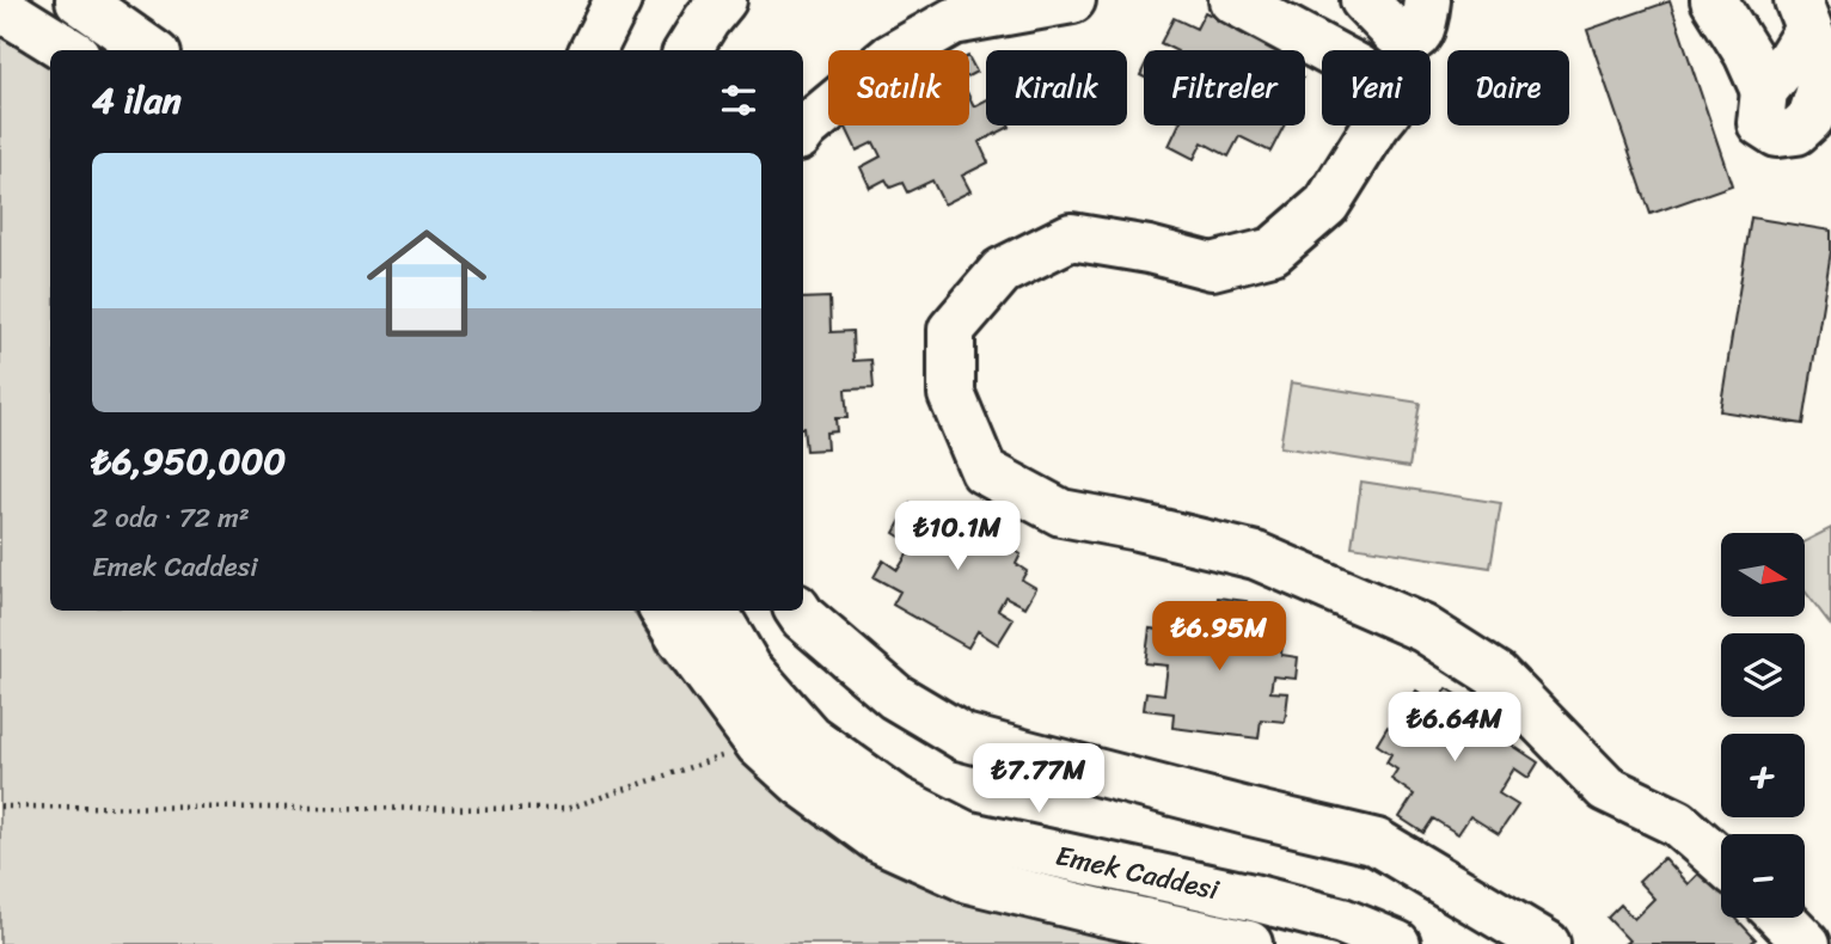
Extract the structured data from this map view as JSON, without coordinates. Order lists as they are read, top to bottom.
{
  "streets": {
    "street": ["Emek Caddesi"]
  },
  "north": "right",
  "page": {
    "chip": [
      "Satılık",
      "Kiralık",
      "Filtreler",
      "Yeni",
      "Daire"
    ],
    "heading": "4 ilan",
    "list": [
      {
        "name": "₺6,950,000",
        "note": "2 oda · 72 m² · Emek Caddesi"
      }
    ],
    "price": [
      "₺10.1M",
      "₺6.95M",
      "₺6.64M",
      "₺7.77M"
    ],
    "map_buttons": ["+", "−"]
  }
}
